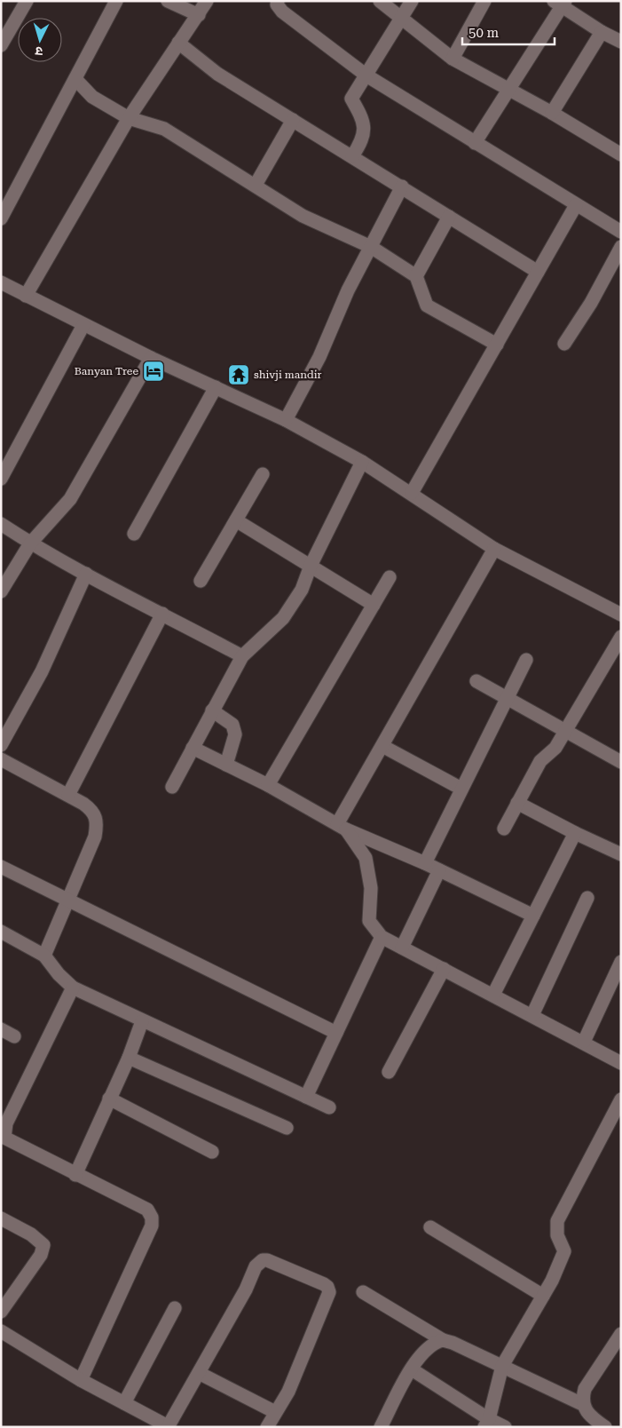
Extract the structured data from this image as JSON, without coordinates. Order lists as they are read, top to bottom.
{
  "places": {
    "hotel": ["Banyan Tree"],
    "temple": ["shivji mandir"]
  },
  "scale_bar": "50 m",
  "north": "bottom"
}
